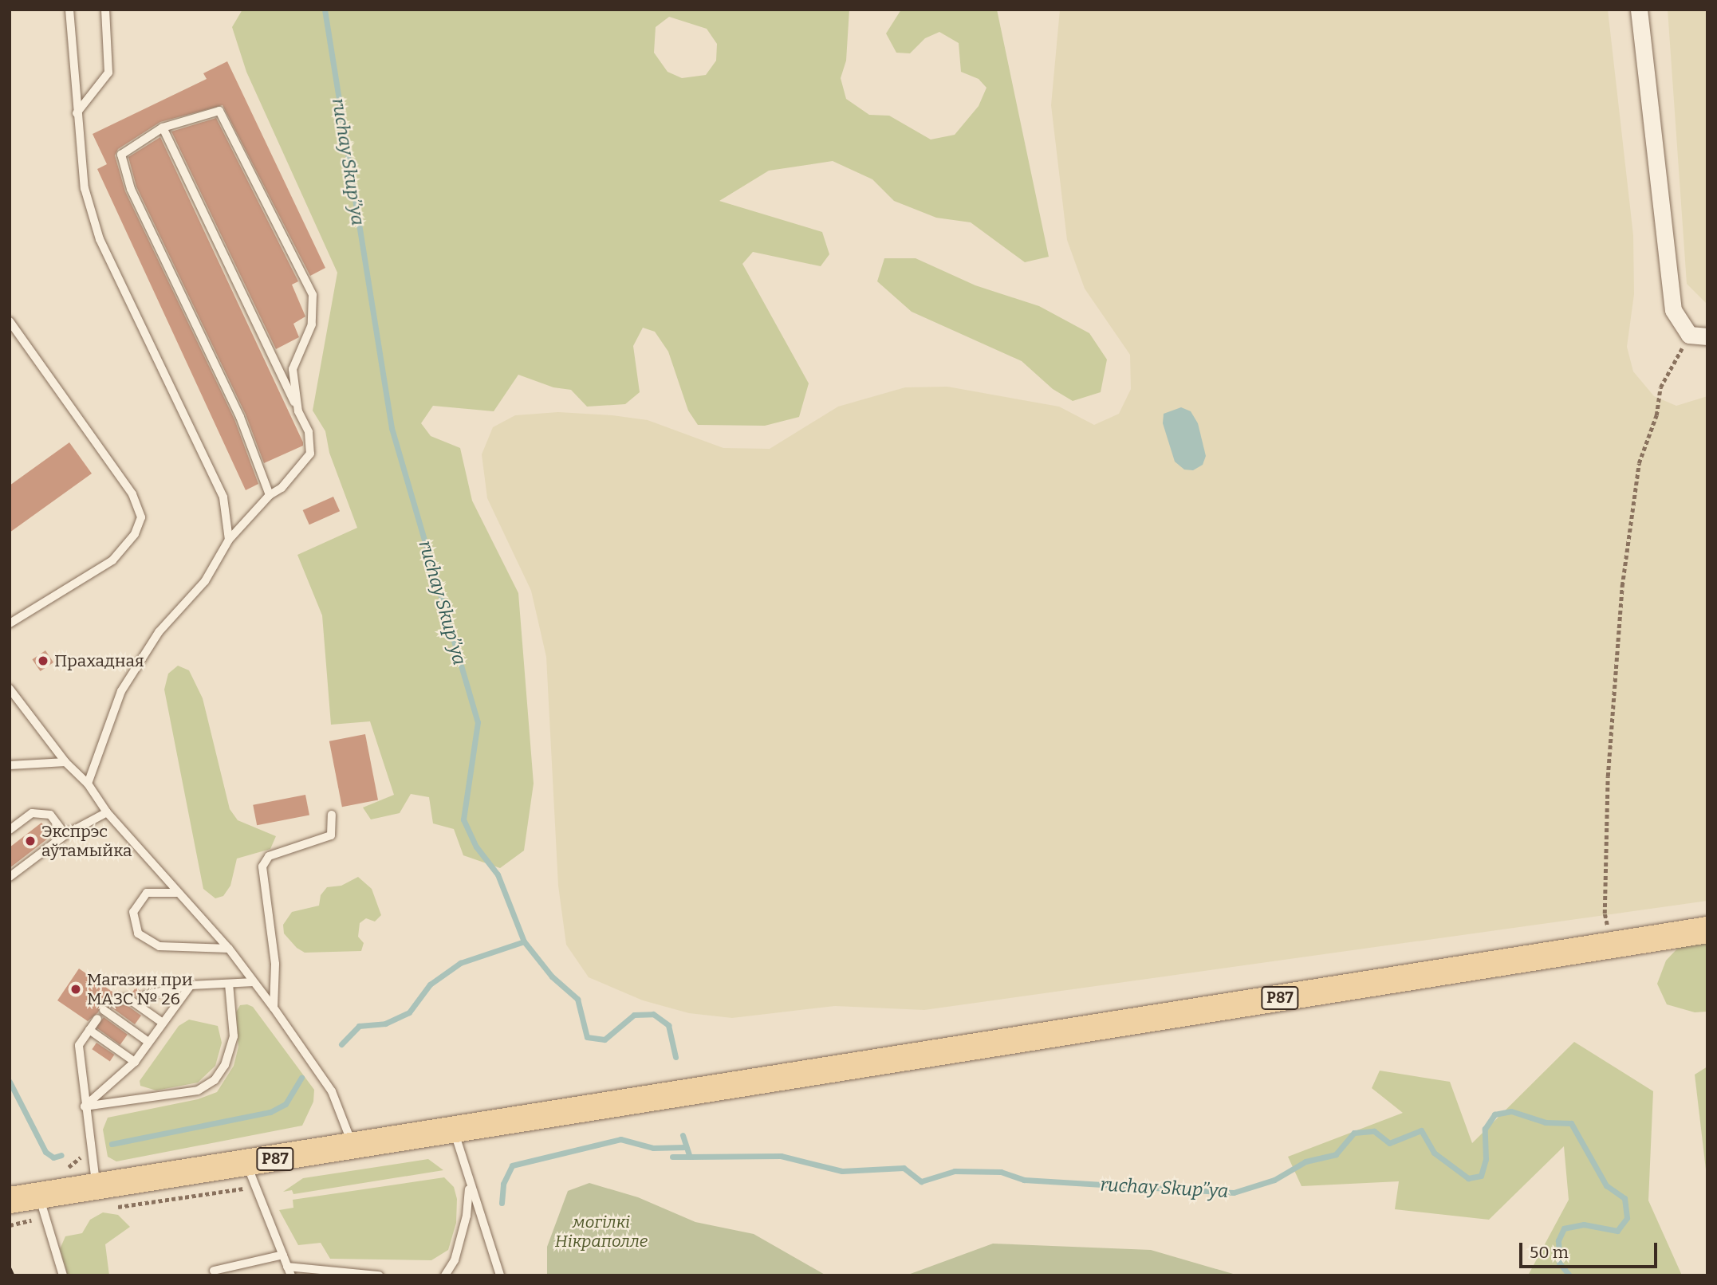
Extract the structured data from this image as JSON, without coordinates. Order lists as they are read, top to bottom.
{
  "streets": {
    "main road": ["Р87"]
  },
  "water": ["ruchay Skup’’ya"],
  "parks": ["могілкі Нікраполле"],
  "places": ["Прахадная", "Экспрэс аўтамыйка", "Магазин при МАЗС № 26"],
  "scale_bar": "50 m"
}
